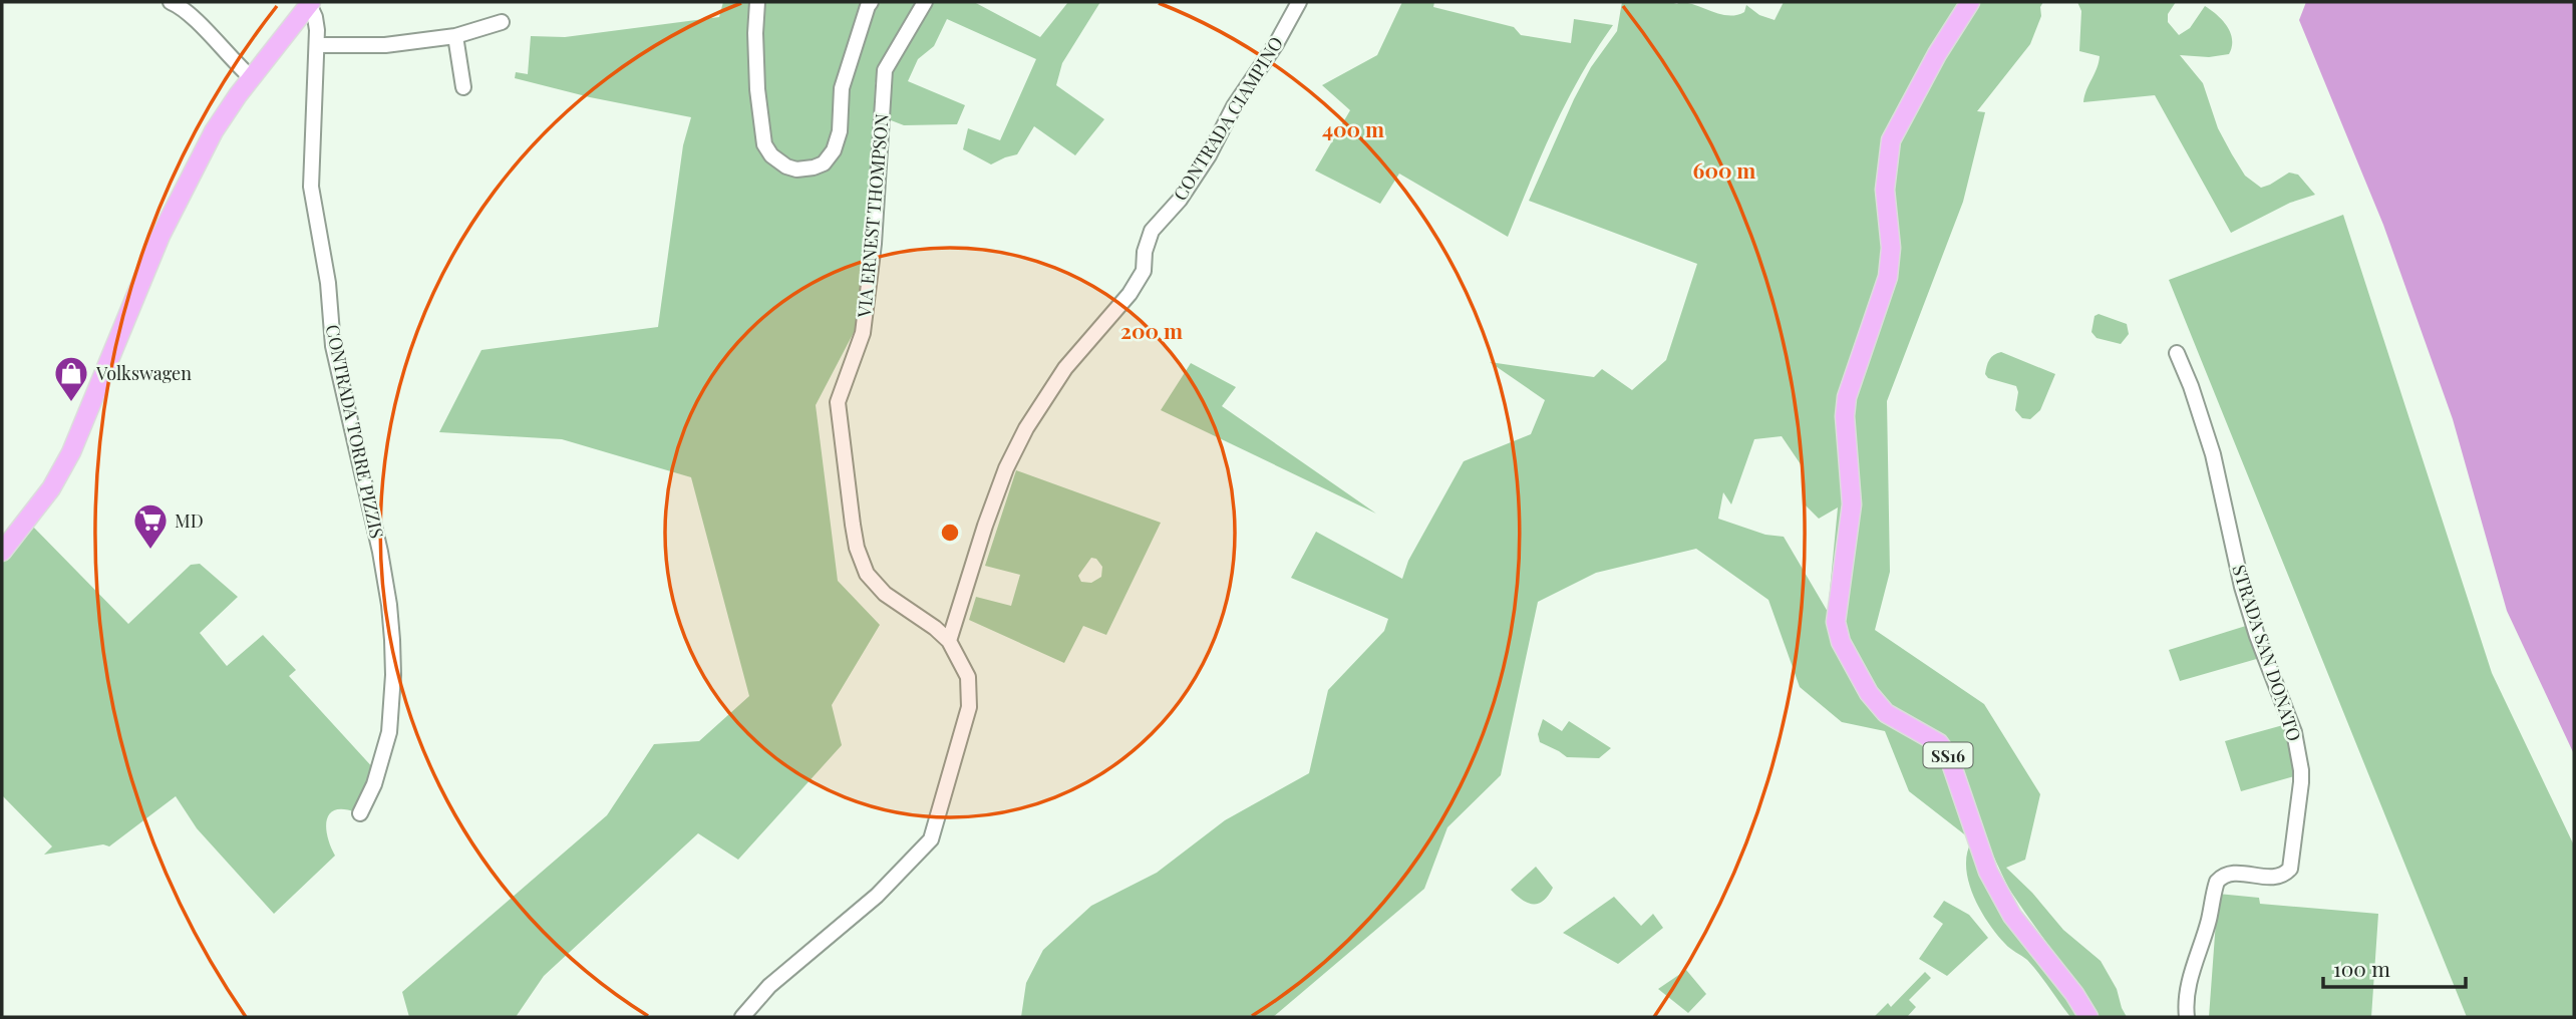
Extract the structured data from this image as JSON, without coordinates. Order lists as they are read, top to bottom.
{
  "streets": {
    "main road": ["SS16"],
    "street": [
      "CONTRADA CIAMPINO",
      "VIA ERNEST THOMPSON",
      "CONTRADA TORRE PIZZIS",
      "STRADA SAN DONATO"
    ]
  },
  "crossings": [
    ["CONTRADA CIAMPINO", "VIA ERNEST THOMPSON"]
  ],
  "places": {
    "shop": ["Volkswagen"],
    "supermarket": ["MD"]
  },
  "scale_bar": "100 m",
  "rings": ["400 m", "600 m", "200 m"]
}
